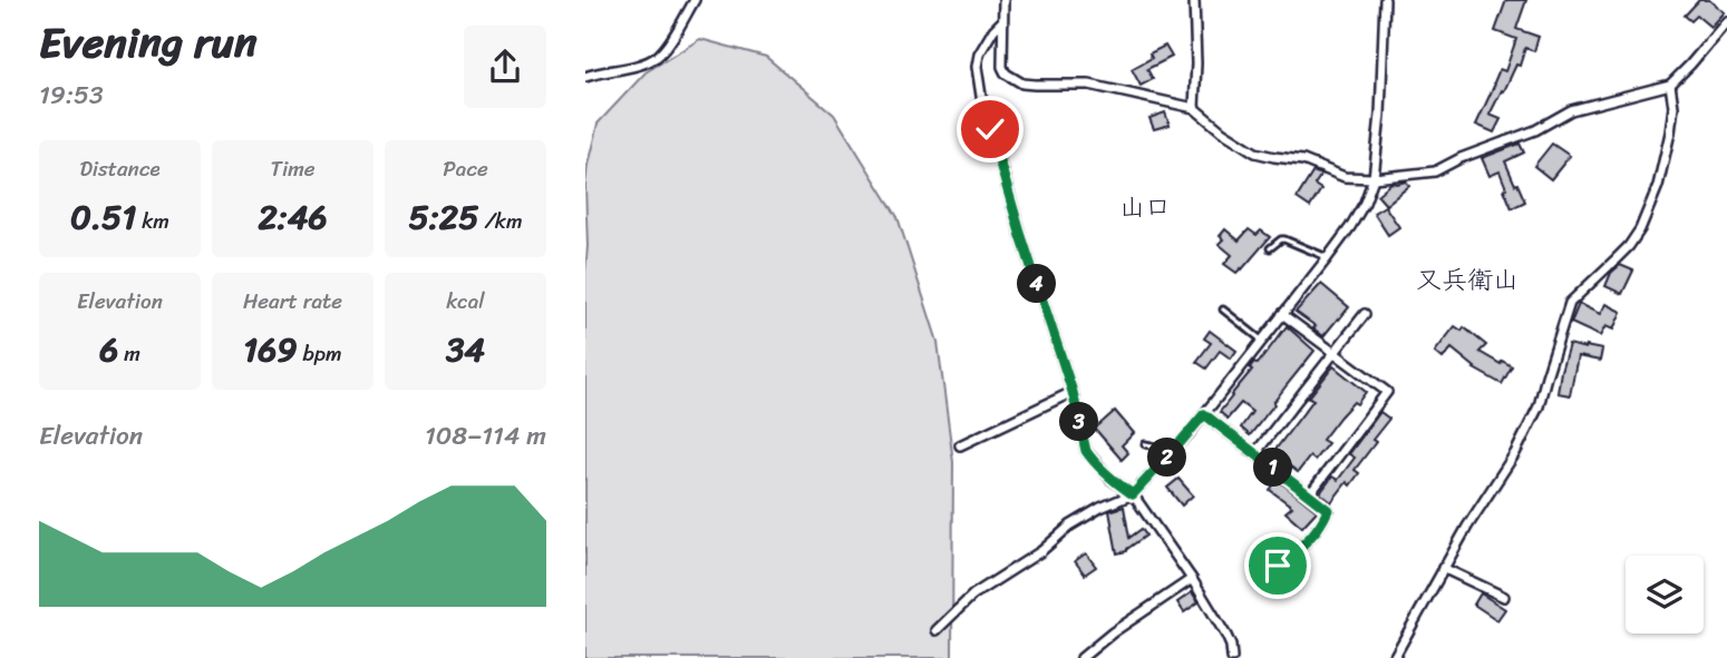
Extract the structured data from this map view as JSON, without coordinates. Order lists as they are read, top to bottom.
{
  "districts": ["山口", "又兵衛山"],
  "page": {
    "heading": ["Evening run", "19:53"],
    "stats": [
      ["Distance", "0.51 km"],
      ["Time", "2:46"],
      ["Pace", "5:25 /km"],
      ["Elevation", "6 m"],
      ["Heart rate", "169 bpm"],
      ["kcal", "34"]
    ],
    "pins": [
      "4",
      "3",
      "2",
      "1"
    ],
    "chart": ["Elevation", "108–114 m"]
  }
}
